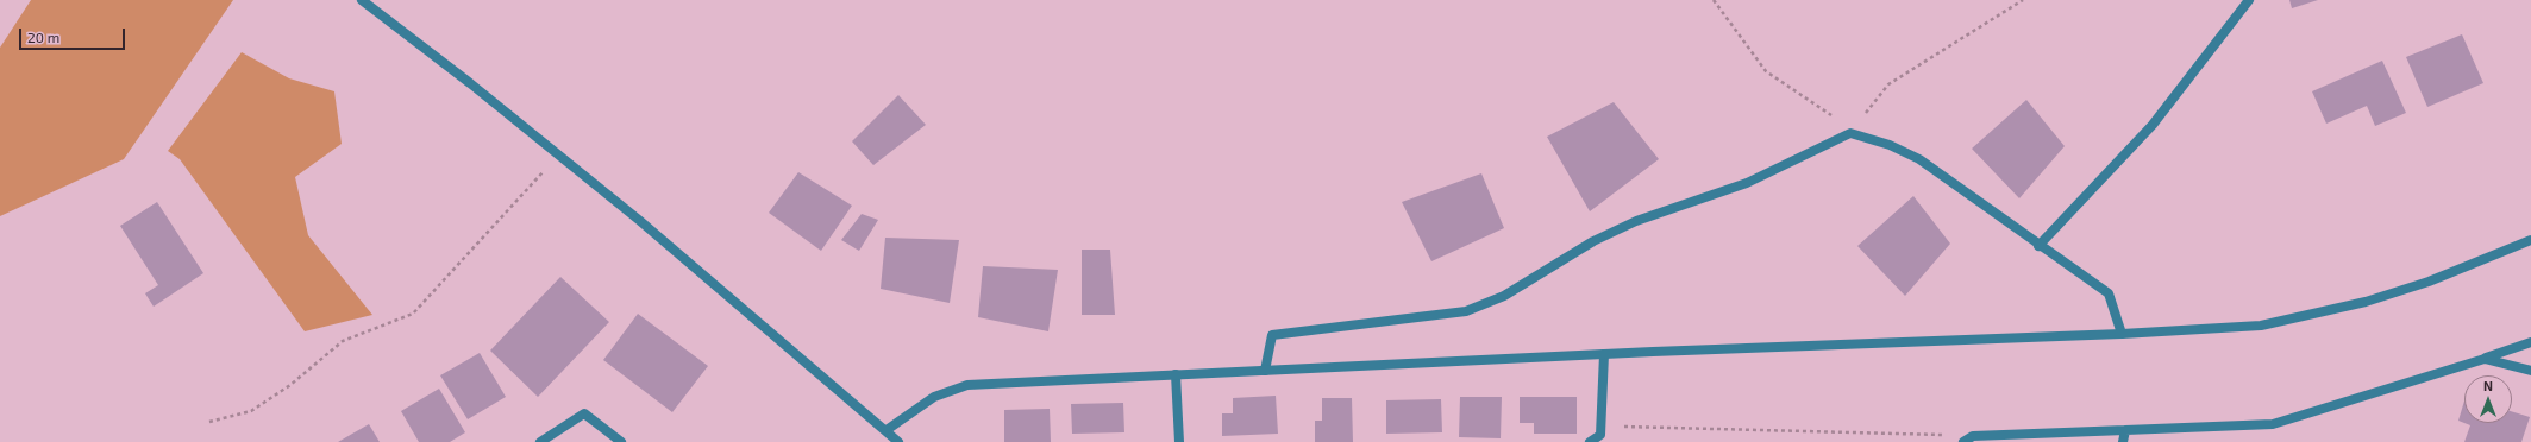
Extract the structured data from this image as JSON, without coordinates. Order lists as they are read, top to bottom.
{
  "scale_bar": "20 m",
  "north": "top"
}
